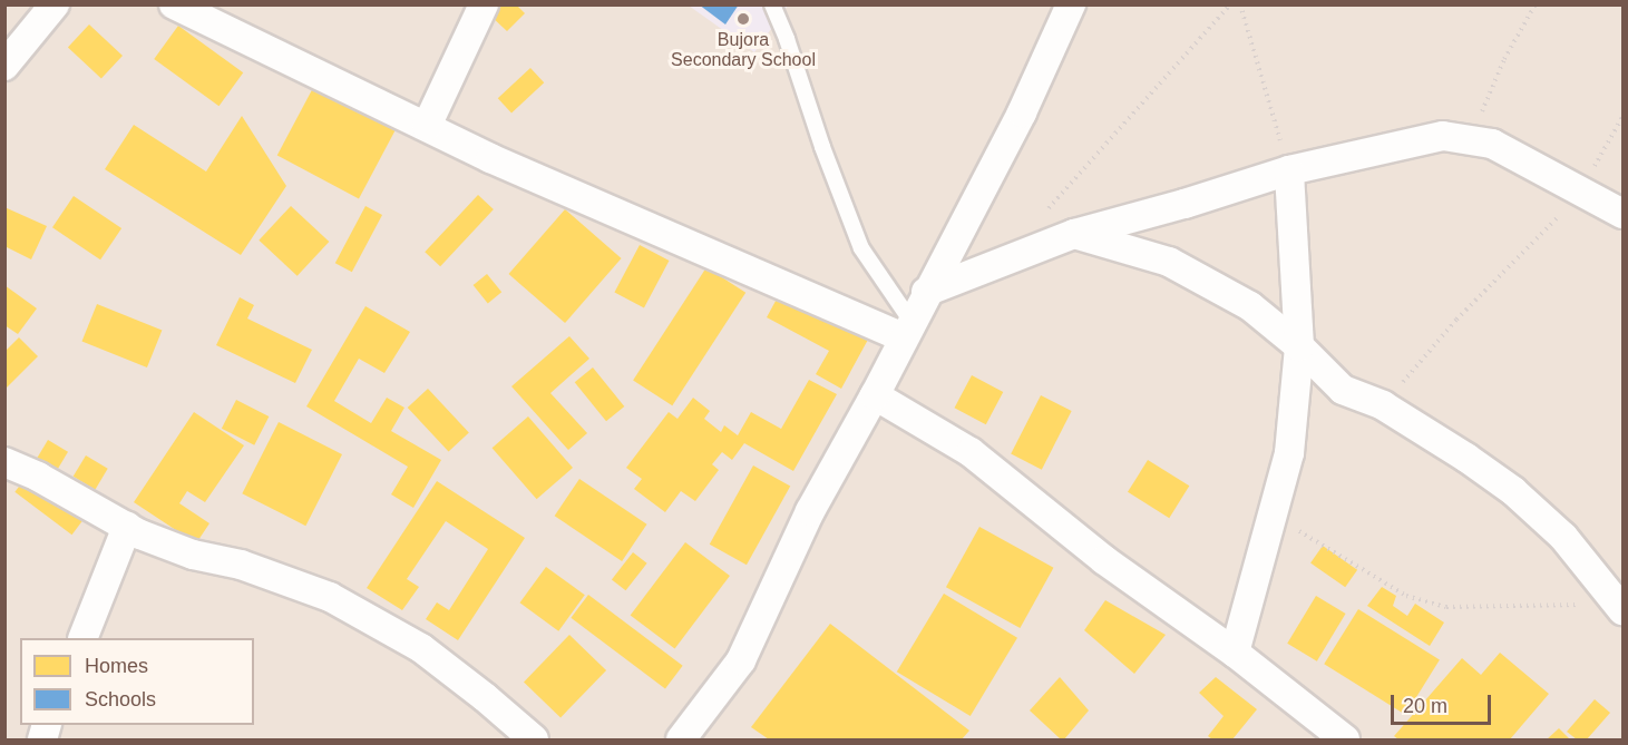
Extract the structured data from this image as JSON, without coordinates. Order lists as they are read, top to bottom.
{
  "places": ["Bujora Secondary School"],
  "legend": ["Homes", "Schools"],
  "scale_bar": "20 m"
}
